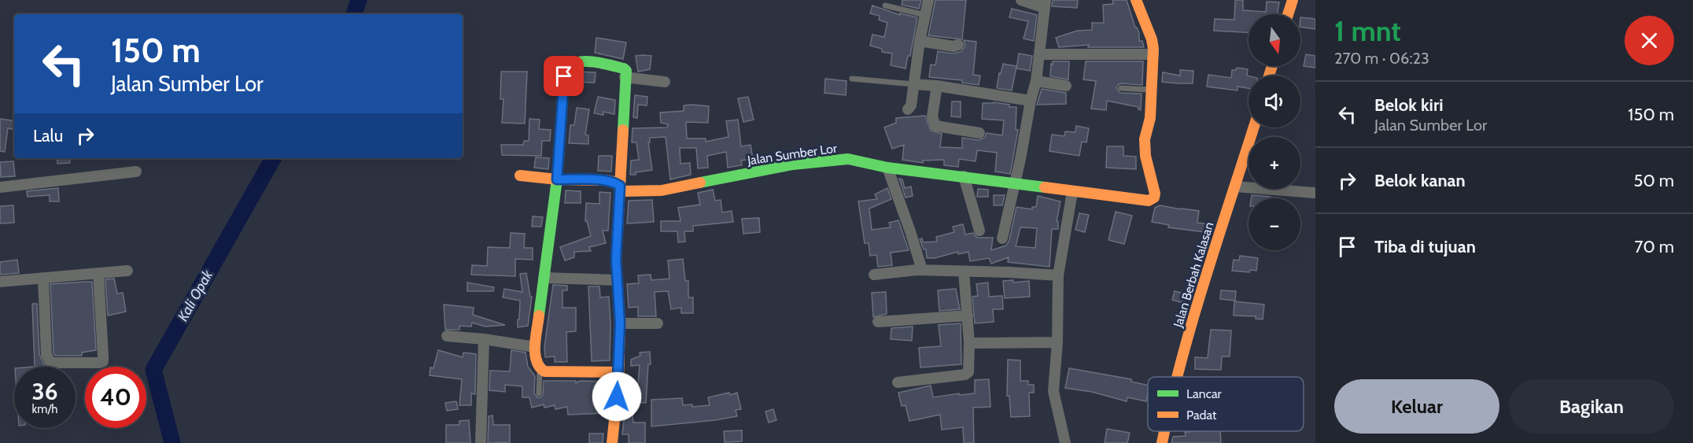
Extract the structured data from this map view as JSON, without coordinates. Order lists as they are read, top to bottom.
{
  "streets": {
    "street": ["Jalan Sumber Lor", "Jalan Berbah Kalasan"]
  },
  "water": ["Kali Opak"],
  "legend": ["Lancar", "Padat"],
  "north": "bottom",
  "page": {
    "heading": ["1 mnt", "270 m · 06:23"],
    "map_buttons": ["+", "−"],
    "turn": ["150 m", "Jalan Sumber Lor"],
    "list": [
      {
        "name": "Belok kiri",
        "note": "Jalan Sumber Lor",
        "value": "150 m"
      },
      {
        "name": "Belok kanan",
        "value": "50 m"
      },
      {
        "name": "Tiba di tujuan",
        "value": "70 m"
      }
    ],
    "then": "Lalu",
    "speed": "36 km/h",
    "limit": "40",
    "buttons": ["Keluar", "Bagikan"]
  }
}
